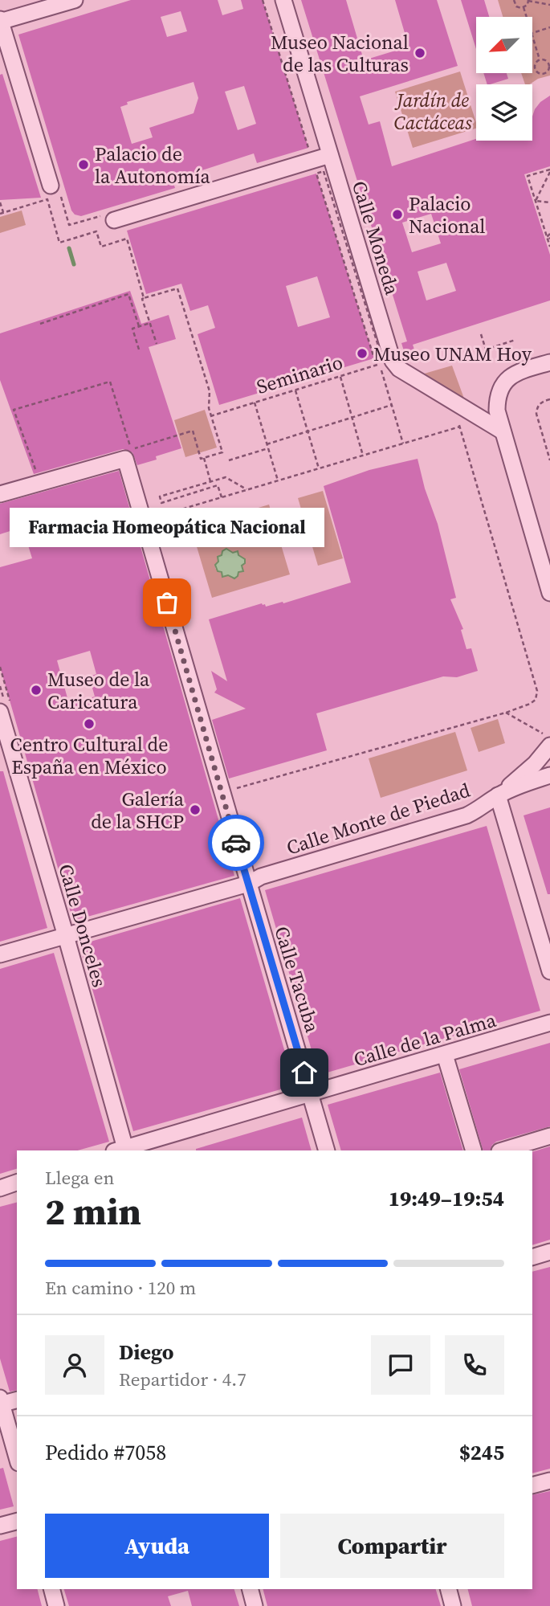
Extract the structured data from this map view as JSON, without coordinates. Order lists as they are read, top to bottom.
{
  "streets": {
    "street": [
      "Calle Moneda",
      "Calle Monte de Piedad",
      "Calle Donceles",
      "Calle Tacuba",
      "Calle de la Palma"
    ],
    "path": ["Seminario"]
  },
  "crossings": [
    ["Calle Moneda", "Seminario"],
    ["Calle Monte de Piedad", "Calle Donceles"],
    ["Calle Monte de Piedad", "Calle Tacuba"],
    ["Calle Donceles", "Calle de la Palma"],
    ["Calle Tacuba", "Calle de la Palma"]
  ],
  "parks": ["Jardín de Cactáceas"],
  "places": [
    "Museo Nacional de las Culturas",
    "Palacio de la Autonomía",
    "Palacio Nacional",
    "Museo UNAM Hoy",
    "Farmacia Homeopática Nacional",
    "Museo de la Caricatura",
    "Centro Cultural de España en México",
    "Galería de la SHCP"
  ],
  "north": "bottom left",
  "page": {
    "bubble": "Farmacia Homeopática Nacional",
    "heading": ["2 min", "Llega en", "19:49–19:54"],
    "panel": [
      "Diego",
      "Repartidor · 4.7",
      "Pedido #7058",
      "$245"
    ],
    "bar": "En camino · 120 m",
    "buttons": ["Ayuda", "Compartir"]
  }
}
